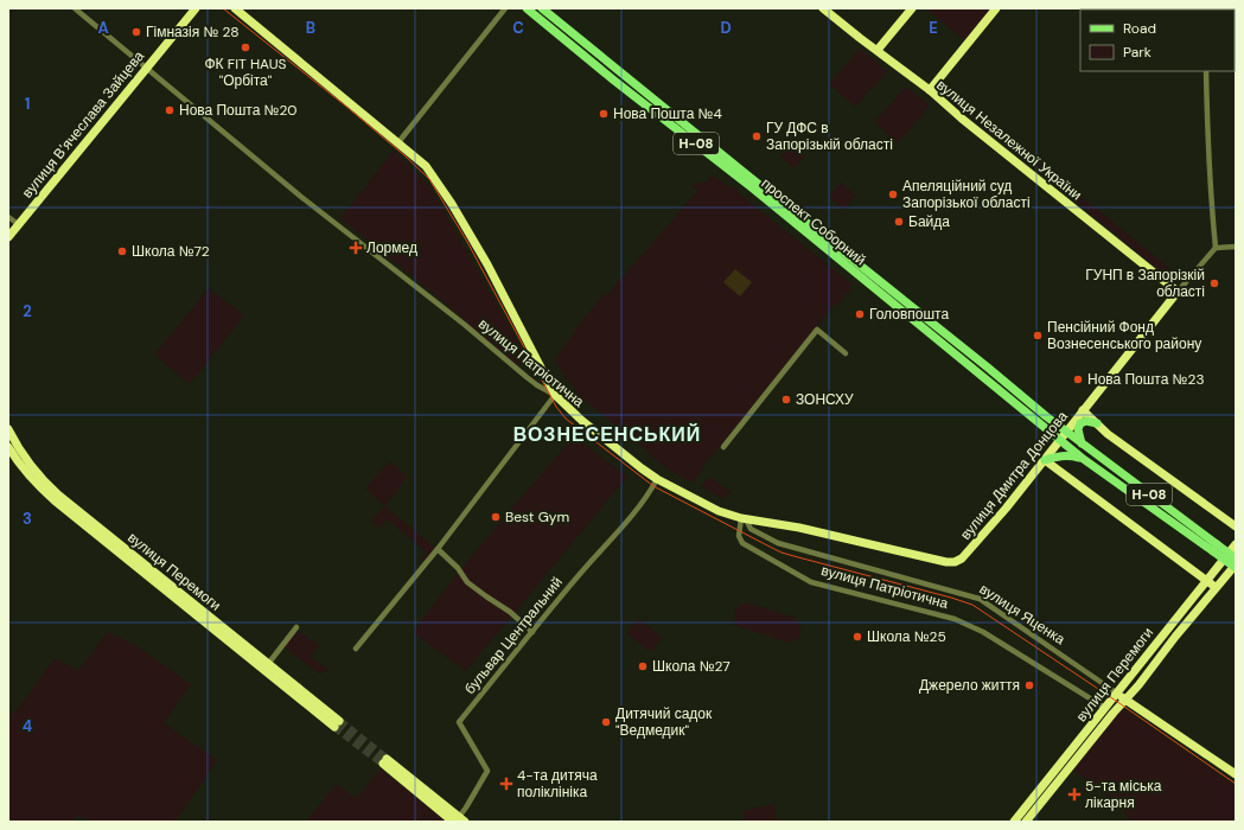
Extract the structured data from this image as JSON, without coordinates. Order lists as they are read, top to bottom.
{
  "streets": {
    "main road": [
      "вулиця Вʼячеслава Зайцева",
      "вулиця Незалежної України",
      "Н-08",
      "проспект Соборний",
      "вулиця Патріотична",
      "вулиця Дмитра Донцова",
      "вулиця Перемоги",
      "вулиця Яценка"
    ],
    "street": ["бульвар Центральний"]
  },
  "crossings": [
    ["вулиця Вʼячеслава Зайцева", "вулиця Патріотична"],
    ["вулиця Незалежної України", "вулиця Дмитра Донцова"],
    ["Н-08", "проспект Соборний"],
    ["Н-08", "вулиця Перемоги"],
    ["проспект Соборний", "вулиця Дмитра Донцова"],
    ["вулиця Патріотична", "вулиця Дмитра Донцова"],
    ["вулиця Патріотична", "вулиця Перемоги"],
    ["вулиця Патріотична", "вулиця Яценка"],
    ["вулиця Патріотична", "бульвар Центральний"],
    ["вулиця Дмитра Донцова", "вулиця Яценка"],
    ["вулиця Перемоги", "вулиця Яценка"]
  ],
  "districts": ["ВОЗНЕСЕНСЬКИЙ"],
  "places": {
    "other": [
      "Гімназія № 28",
      "ФК FIT HAUS \"Орбіта\"",
      "Нова Пошта №20",
      "Нова Пошта №4",
      "ГУ ДФС в Запорізькій області",
      "Апеляційний суд Запорізької області",
      "Байда",
      "Школа №72",
      "ГУНП в Запорізкій області",
      "Головпошта",
      "Пенсійний Фонд Вознесенського району",
      "Нова Пошта №23",
      "ЗОНСХУ",
      "Best Gym",
      "Школа №25",
      "Школа №27",
      "Джерело життя",
      "Дитячий садок \"Ведмедик\""
    ],
    "health": ["Лормед", "4-та дитяча поліклініка", "5-та міська лікарня"]
  },
  "legend": ["Road", "Park"],
  "grid": {
    "columns": [
      "A",
      "B",
      "C",
      "D",
      "E"
    ],
    "rows": [
      "1",
      "2",
      "3",
      "4"
    ]
  }
}
